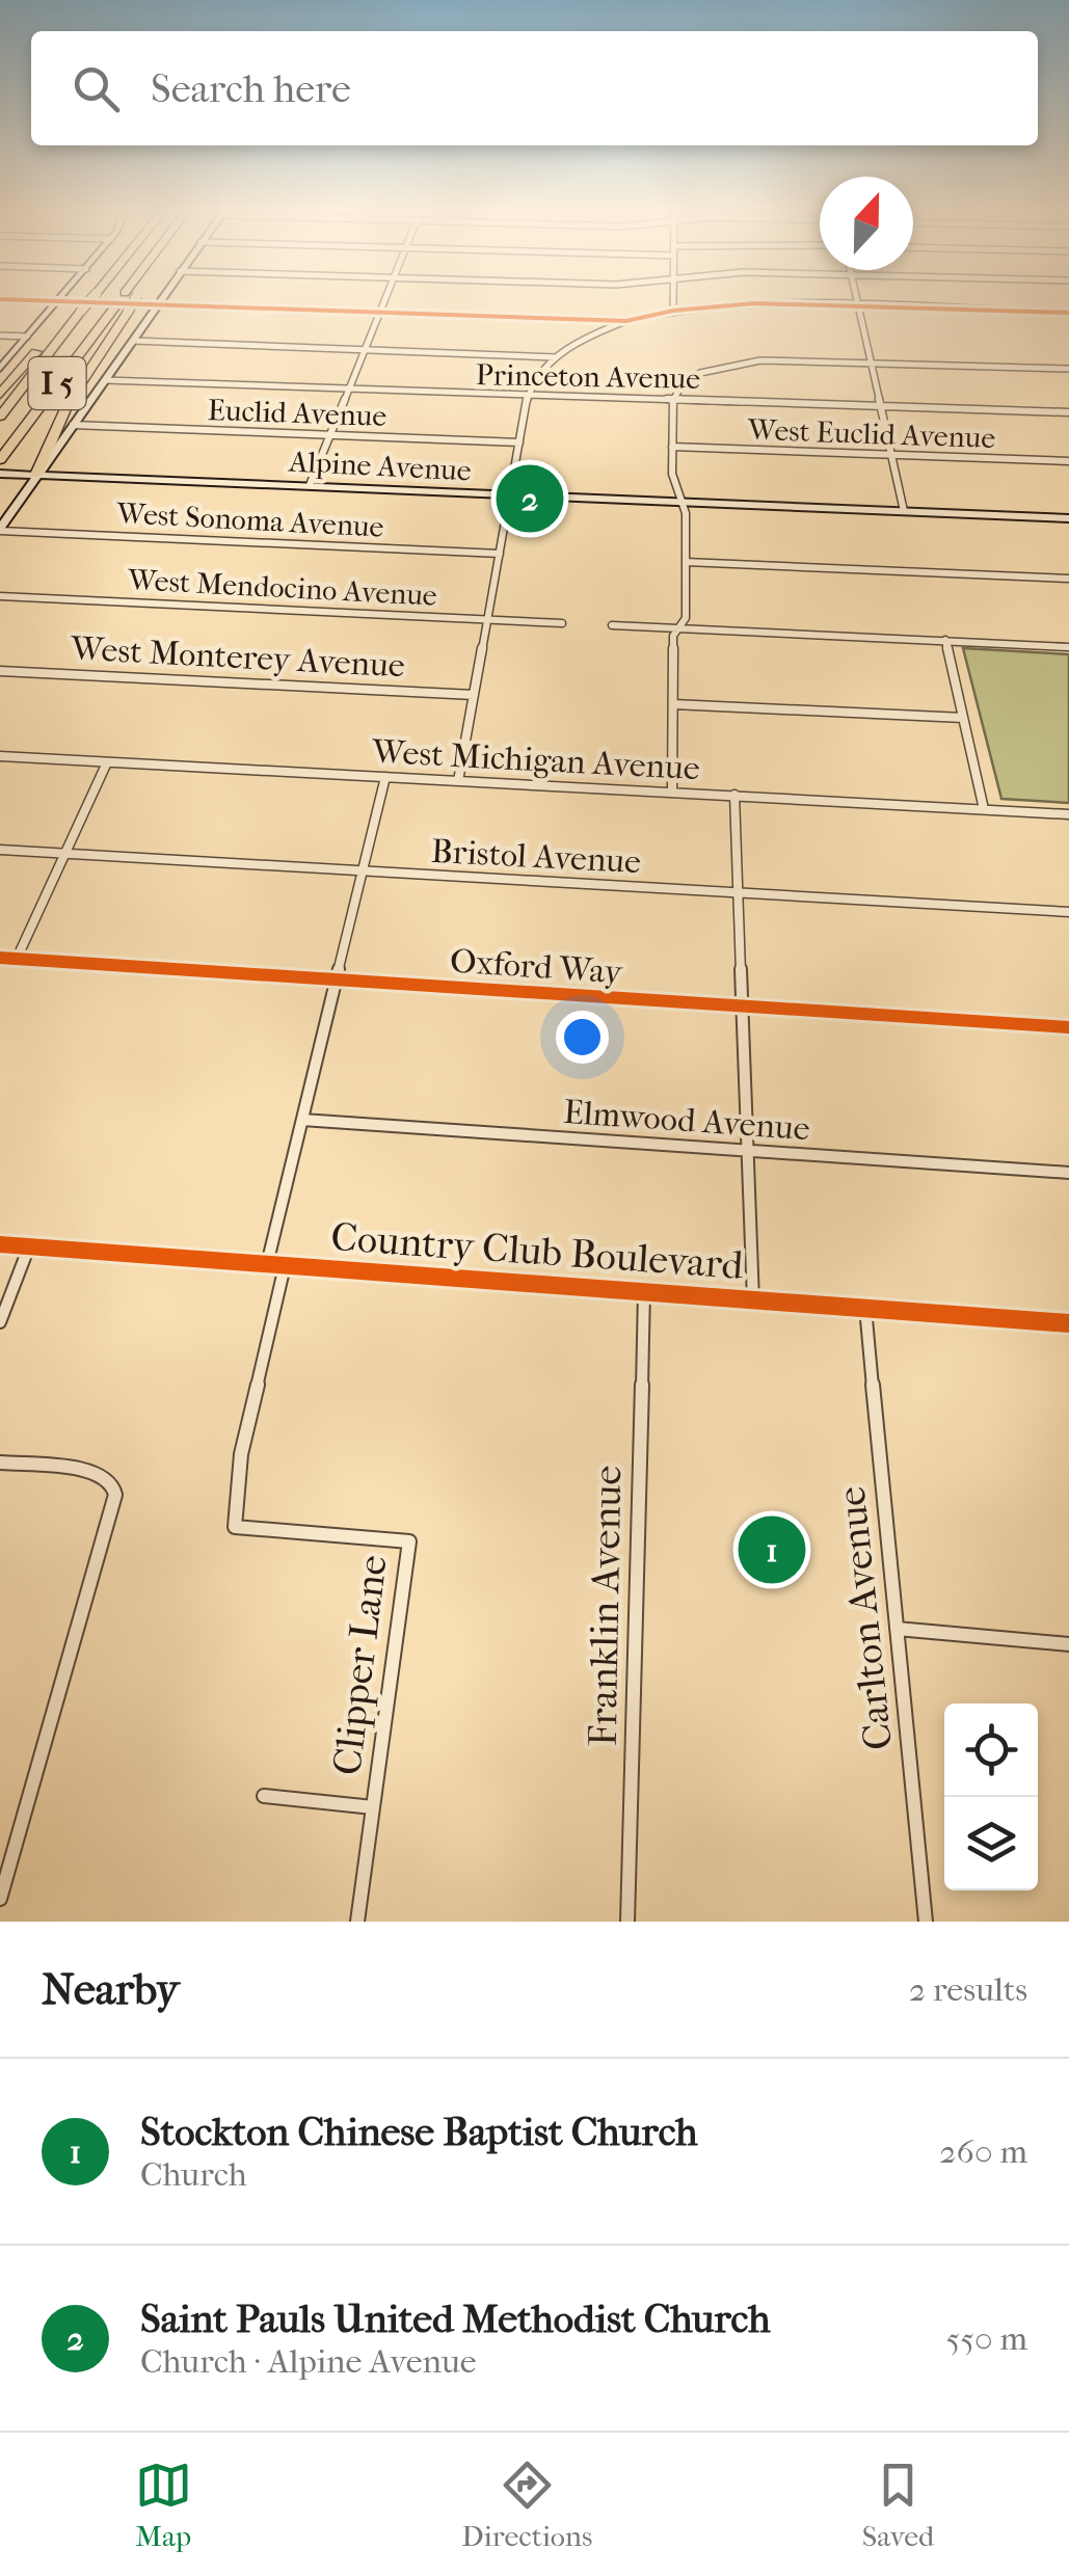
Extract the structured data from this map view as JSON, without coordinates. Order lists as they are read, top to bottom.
{
  "streets": {
    "highway": ["I 5"],
    "street": [
      "Princeton Avenue",
      "Euclid Avenue",
      "West Euclid Avenue",
      "Alpine Avenue",
      "West Sonoma Avenue",
      "West Mendocino Avenue",
      "West Monterey Avenue",
      "West Michigan Avenue",
      "Bristol Avenue",
      "Oxford Way",
      "Elmwood Avenue",
      "Country Club Boulevard",
      "Franklin Avenue",
      "Carlton Avenue",
      "Clipper Lane"
    ]
  },
  "crossings": [
    ["Country Club Boulevard", "Franklin Avenue"],
    ["Country Club Boulevard", "Carlton Avenue"],
    ["Country Club Boulevard", "Clipper Lane"]
  ],
  "north": "top",
  "page": {
    "search": "Search here",
    "pins": ["2", "1"],
    "heading": ["Nearby", "2 results"],
    "list": [
      {
        "mark": "1",
        "name": "Stockton Chinese Baptist Church",
        "note": "Church",
        "value": "260 m"
      },
      {
        "mark": "2",
        "name": "Saint Pauls United Methodist Church",
        "note": "Church · Alpine Avenue",
        "value": "550 m"
      }
    ],
    "nav": ["Map", "Directions", "Saved"]
  }
}
